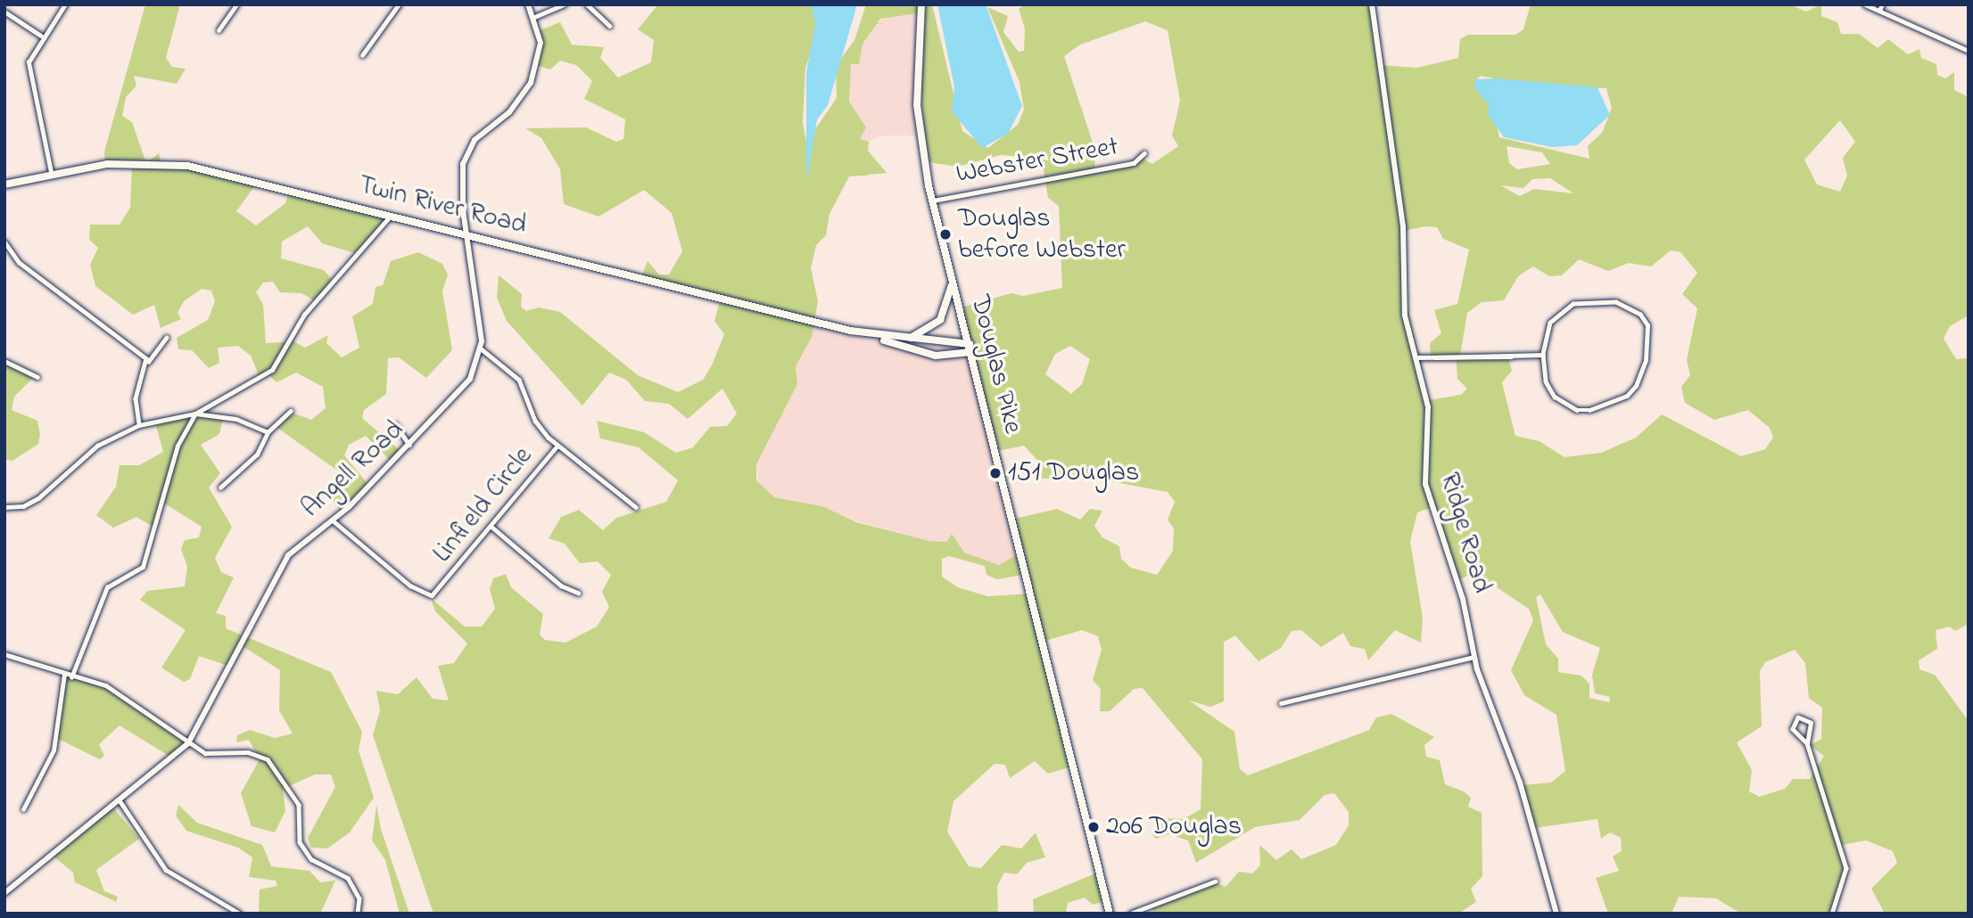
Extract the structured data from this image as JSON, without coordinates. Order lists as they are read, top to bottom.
{
  "streets": {
    "main road": ["Twin River Road", "Douglas Pike"],
    "street": [
      "Webster Street",
      "Angell Road",
      "Linfield Circle",
      "Ridge Road"
    ]
  },
  "crossings": [
    ["Webster Street", "Douglas Pike"],
    ["Twin River Road", "Douglas Pike"],
    ["Twin River Road", "Angell Road"],
    ["Angell Road", "Linfield Circle"]
  ],
  "places": ["Douglas before Webster", "151 Douglas", "206 Douglas"]
}
